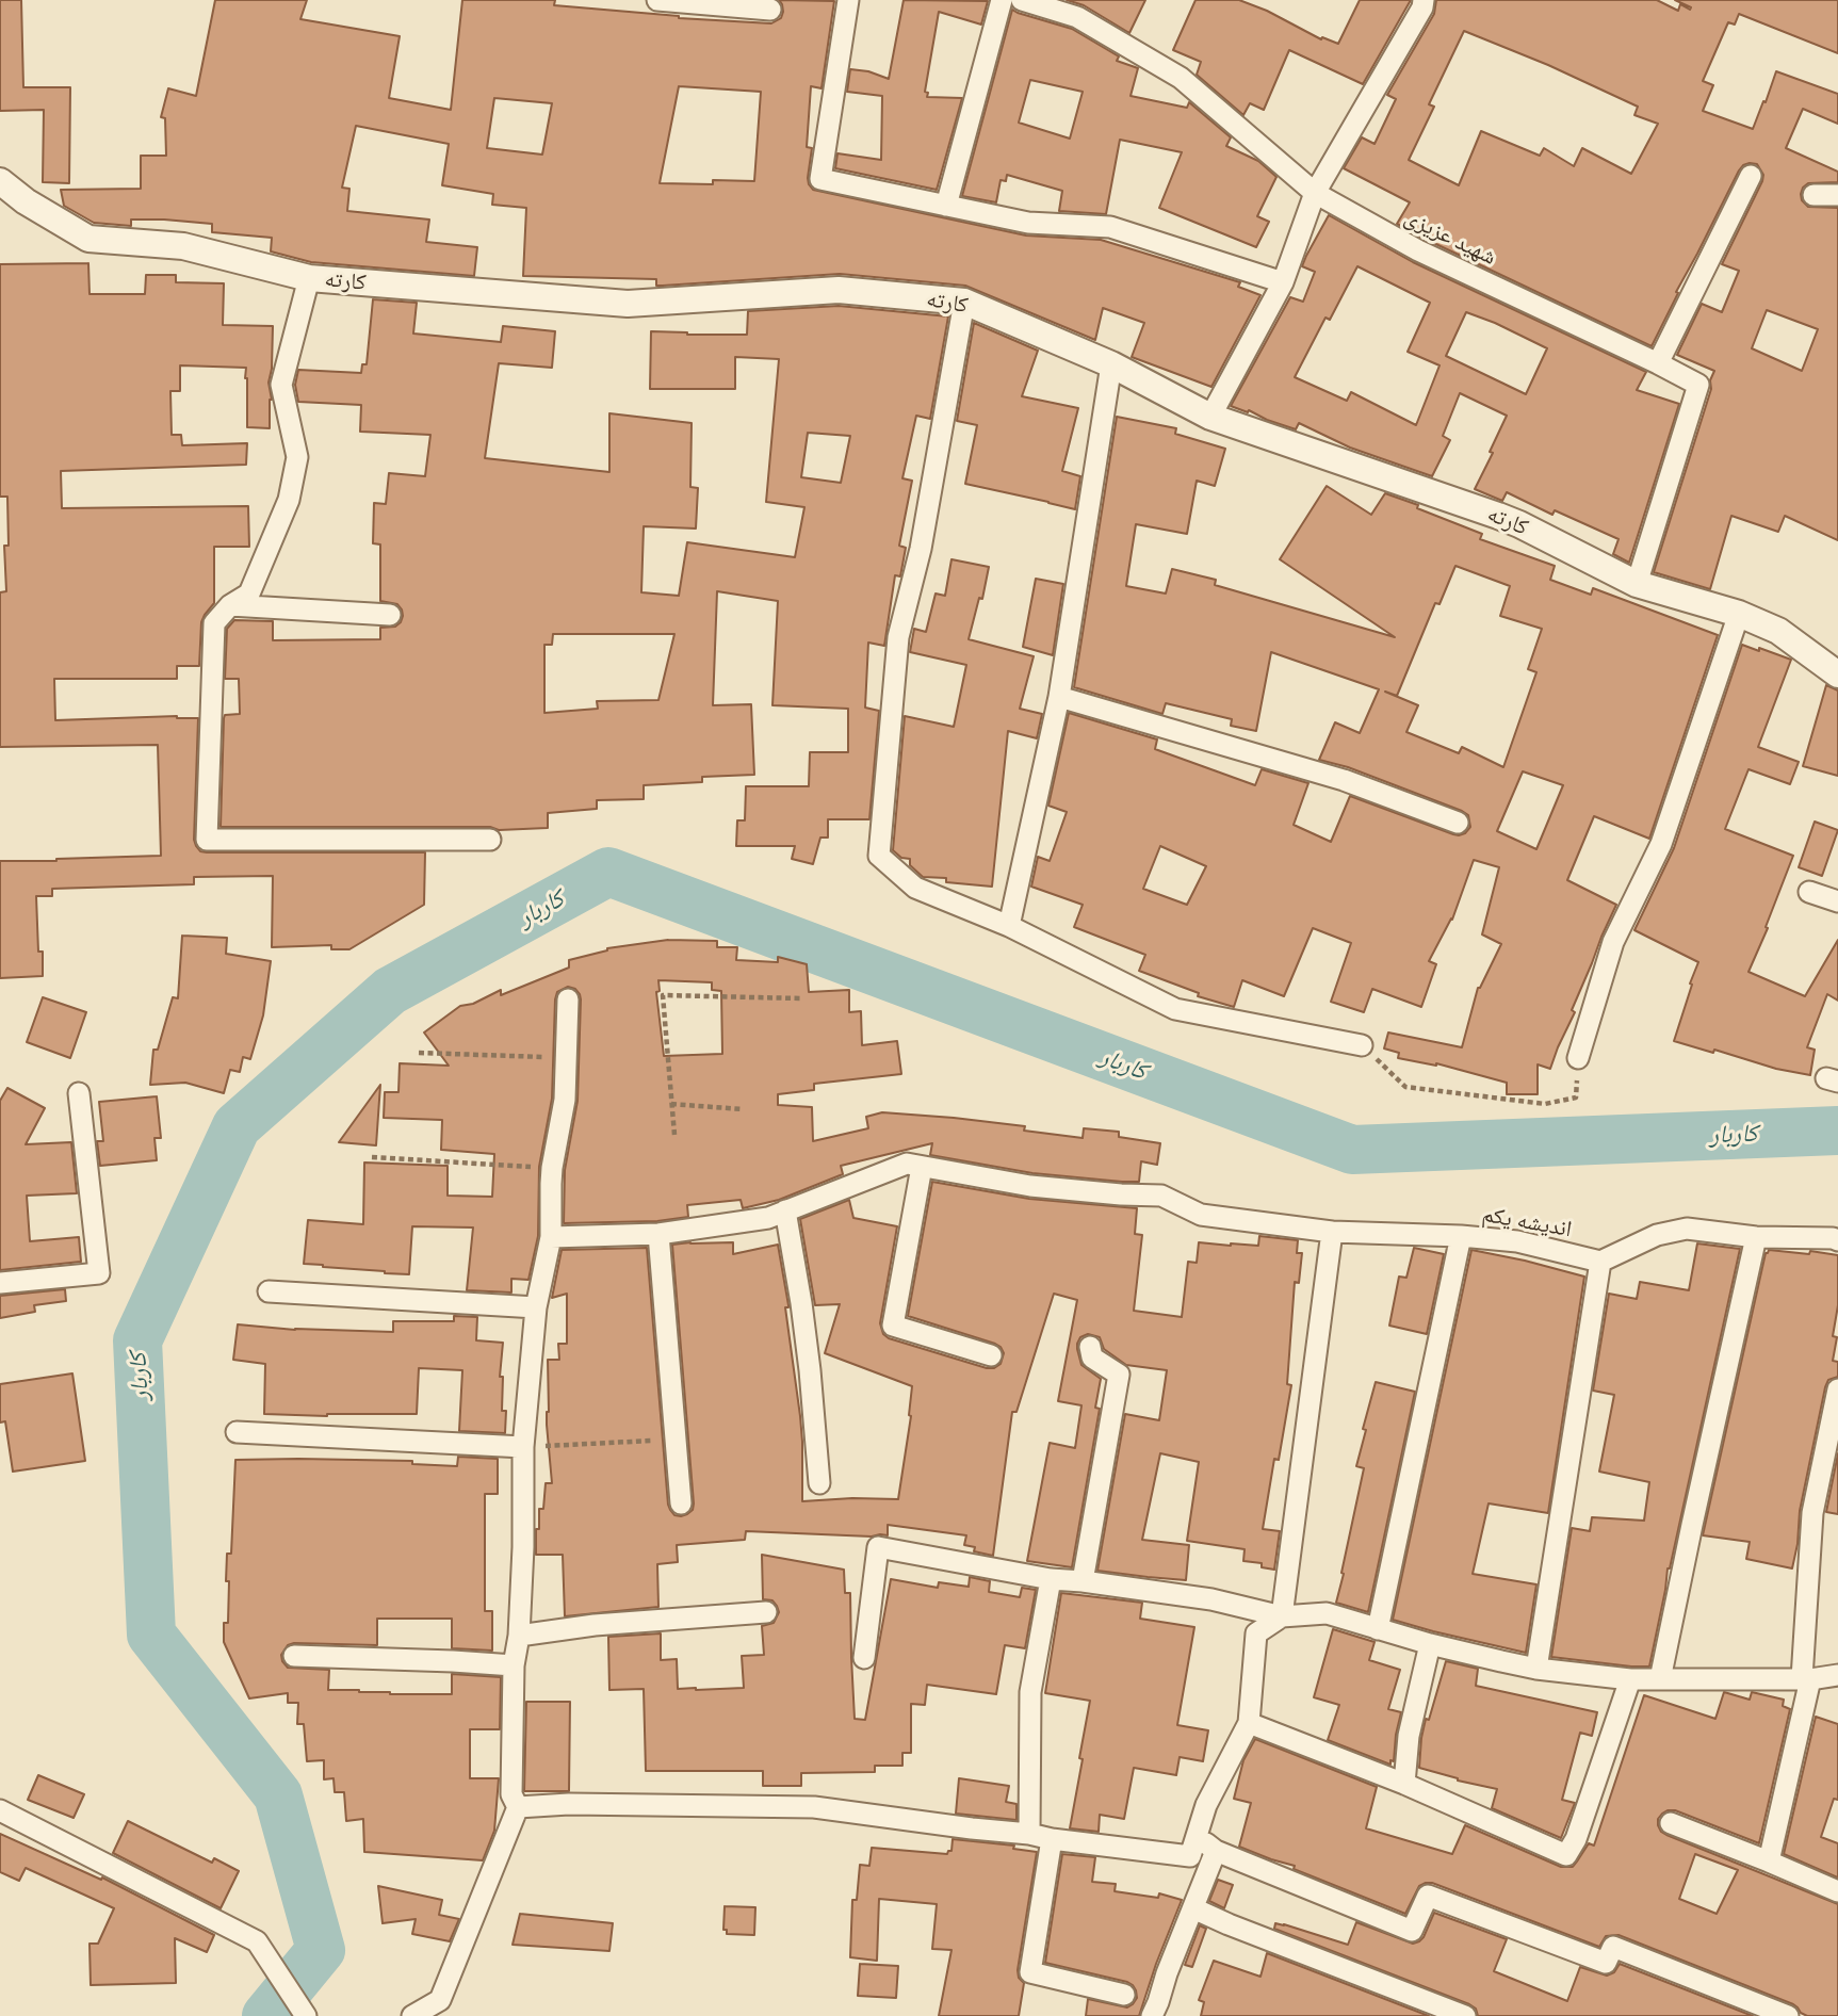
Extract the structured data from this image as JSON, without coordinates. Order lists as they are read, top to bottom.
{
  "streets": {
    "street": ["شهید عزیزی", "کارته", "اندیشه یکم"]
  },
  "crossings": [
    ["شهید عزیزی", "کارته"]
  ],
  "water": ["کاربار"]
}
